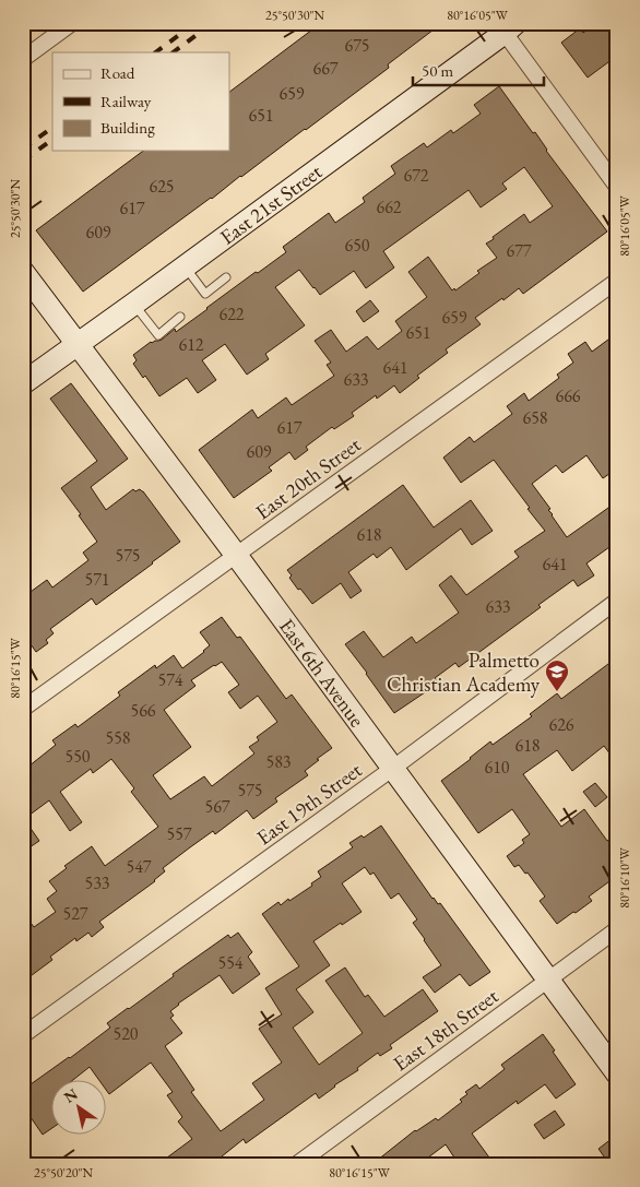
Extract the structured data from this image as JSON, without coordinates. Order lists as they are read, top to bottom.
{
  "streets": {
    "street": [
      "East 21st Street",
      "East 20th Street",
      "East 6th Avenue",
      "East 19th Street",
      "East 18th Street"
    ]
  },
  "crossings": [
    ["East 21st Street", "East 6th Avenue"],
    ["East 20th Street", "East 6th Avenue"],
    ["East 6th Avenue", "East 19th Street"],
    ["East 6th Avenue", "East 18th Street"]
  ],
  "places": {
    "school or university": ["Palmetto Christian Academy"]
  },
  "house_numbers": [
    "675",
    "667",
    "659",
    "651",
    "672",
    "625",
    "662",
    "617",
    "609",
    "650",
    "677",
    "622",
    "659",
    "651",
    "612",
    "641",
    "633",
    "666",
    "658",
    "617",
    "609",
    "618",
    "575",
    "641",
    "571",
    "633",
    "574",
    "566",
    "626",
    "558",
    "618",
    "550",
    "583",
    "610",
    "575",
    "567",
    "557",
    "547",
    "533",
    "527",
    "554",
    "520"
  ],
  "legend": ["Road", "Railway", "Building"],
  "scale_bar": "50 m",
  "north": "top left",
  "coordinates": [
    "25°50'30\"N",
    "80°16'05\"W",
    "80°16'15\"W",
    "80°16'10\"W",
    "25°50'20\"N"
  ]
}
